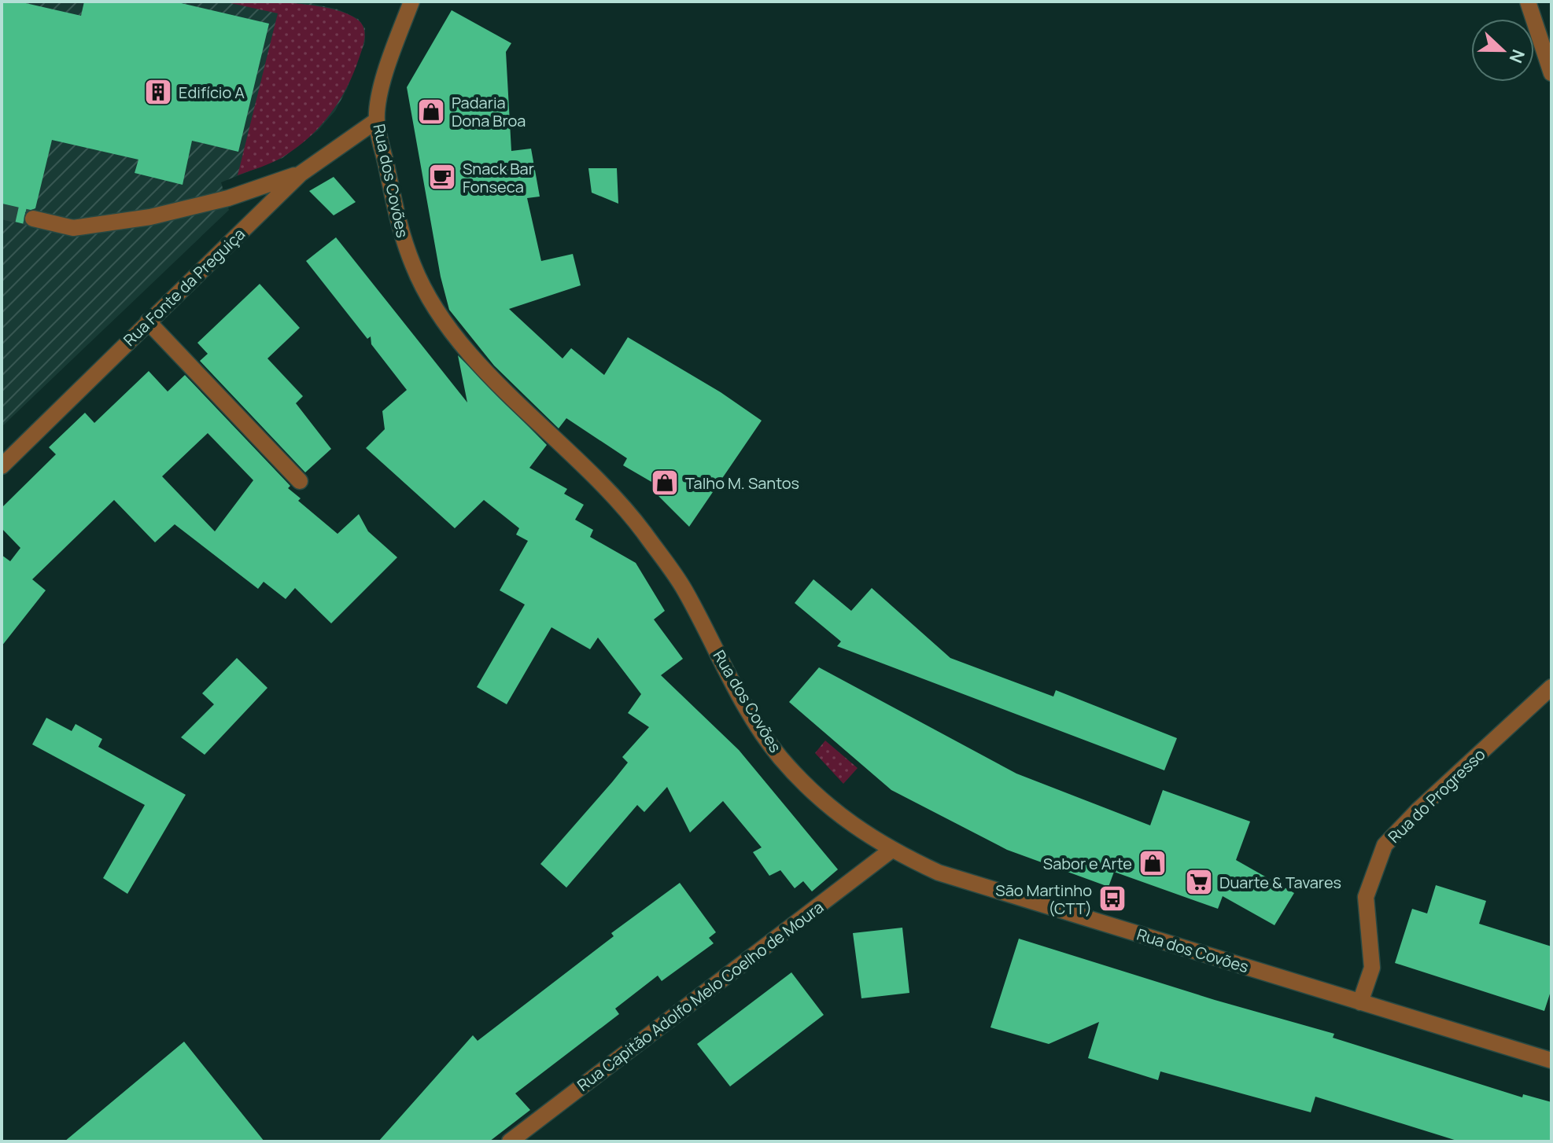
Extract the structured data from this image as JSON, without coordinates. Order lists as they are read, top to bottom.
{
  "streets": {
    "street": [
      "Rua dos Covões",
      "Rua Fonte da Preguiça",
      "Rua do Progresso",
      "Rua Capitão Adolfo Melo Coelho de Moura"
    ]
  },
  "crossings": [
    ["Rua dos Covões", "Rua Fonte da Preguiça"],
    ["Rua dos Covões", "Rua do Progresso"],
    ["Rua dos Covões", "Rua Capitão Adolfo Melo Coelho de Moura"]
  ],
  "places": {
    "building": ["Edifício A"],
    "shop": ["Padaria Dona Broa", "Talho M. Santos", "Sabor e Arte"],
    "cafe": ["Snack Bar Fonseca"],
    "supermarket": ["Duarte & Tavares"],
    "bus stop": ["São Martinho (CTT)"]
  },
  "north": "right"
}
